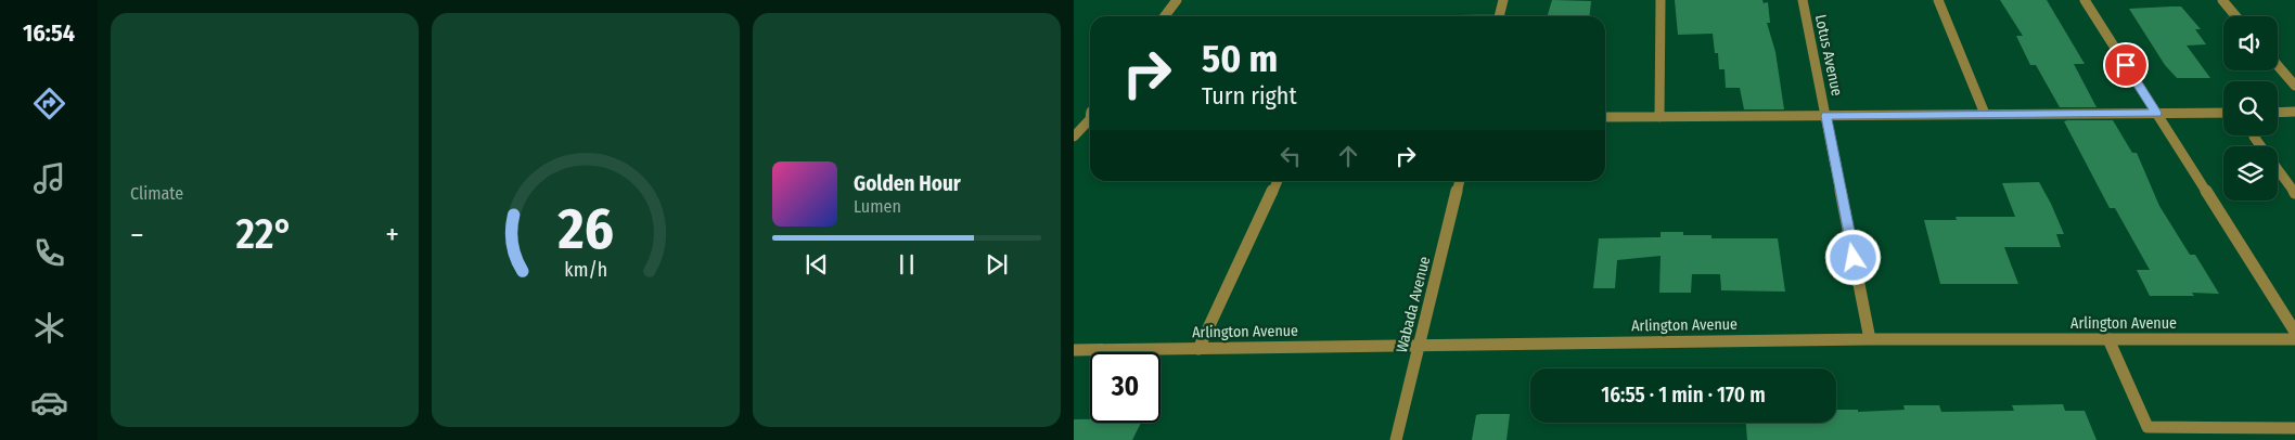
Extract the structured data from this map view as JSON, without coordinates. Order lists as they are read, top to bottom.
{
  "streets": {
    "street": ["Lotus Avenue", "Wabada Avenue", "Arlington Avenue"]
  },
  "crossings": [
    ["Lotus Avenue", "Arlington Avenue"],
    ["Wabada Avenue", "Arlington Avenue"]
  ],
  "page": {
    "tabs": "16:54",
    "tile": "Climate",
    "turn": ["50 m", "Turn right"],
    "song": ["Golden Hour", "Lumen"],
    "heat": ["−", "22°", "+"],
    "limit": "30",
    "trip": "16:55 · 1 min · 170 m",
    "gauge": ["26", "km/h"]
  }
}
